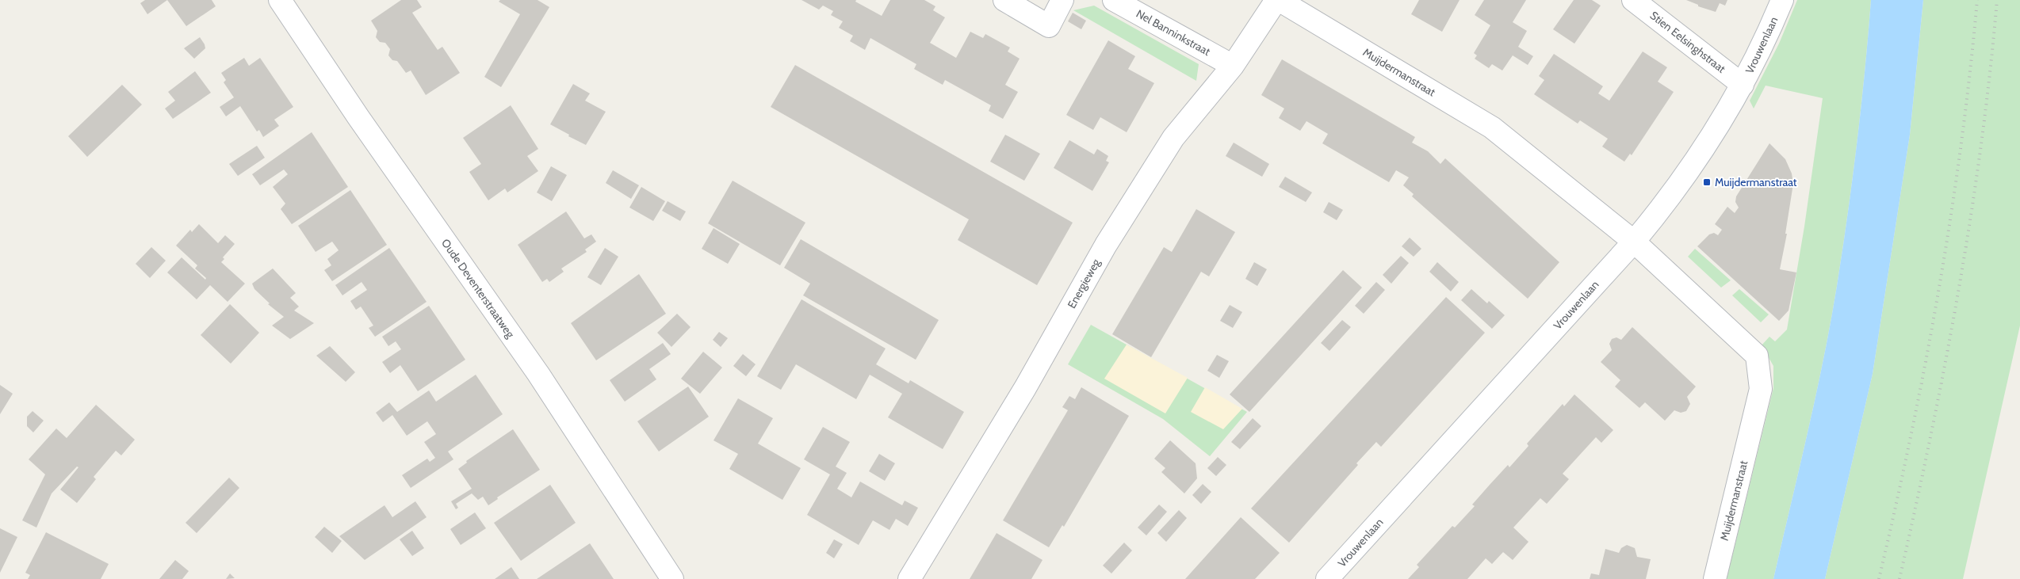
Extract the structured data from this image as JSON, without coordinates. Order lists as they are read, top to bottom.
{
  "streets": {
    "street": [
      "Nel Banninkstraat",
      "Stien Eelsinghstraat",
      "Vrouwenlaan",
      "Muijdermanstraat",
      "Energieweg",
      "Oude Deventerstraatweg"
    ]
  },
  "crossings": [
    ["Nel Banninkstraat", "Energieweg"],
    ["Stien Eelsinghstraat", "Vrouwenlaan"],
    ["Vrouwenlaan", "Muijdermanstraat"],
    ["Muijdermanstraat", "Energieweg"]
  ],
  "places": {
    "transit": ["Muijdermanstraat"]
  }
}
